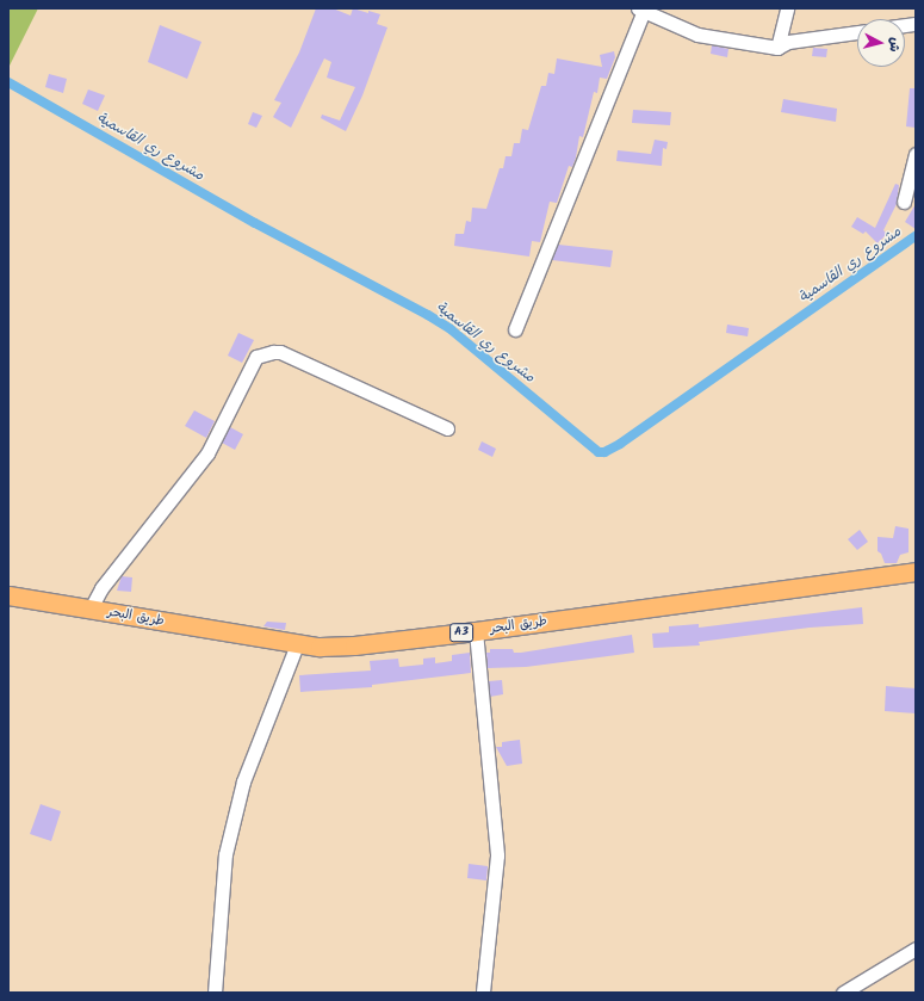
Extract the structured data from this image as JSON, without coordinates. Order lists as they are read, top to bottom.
{
  "streets": {
    "highway": ["طريق البحر", "A3"]
  },
  "water": ["مشروع ري القاسمية"],
  "north": "right"
}
